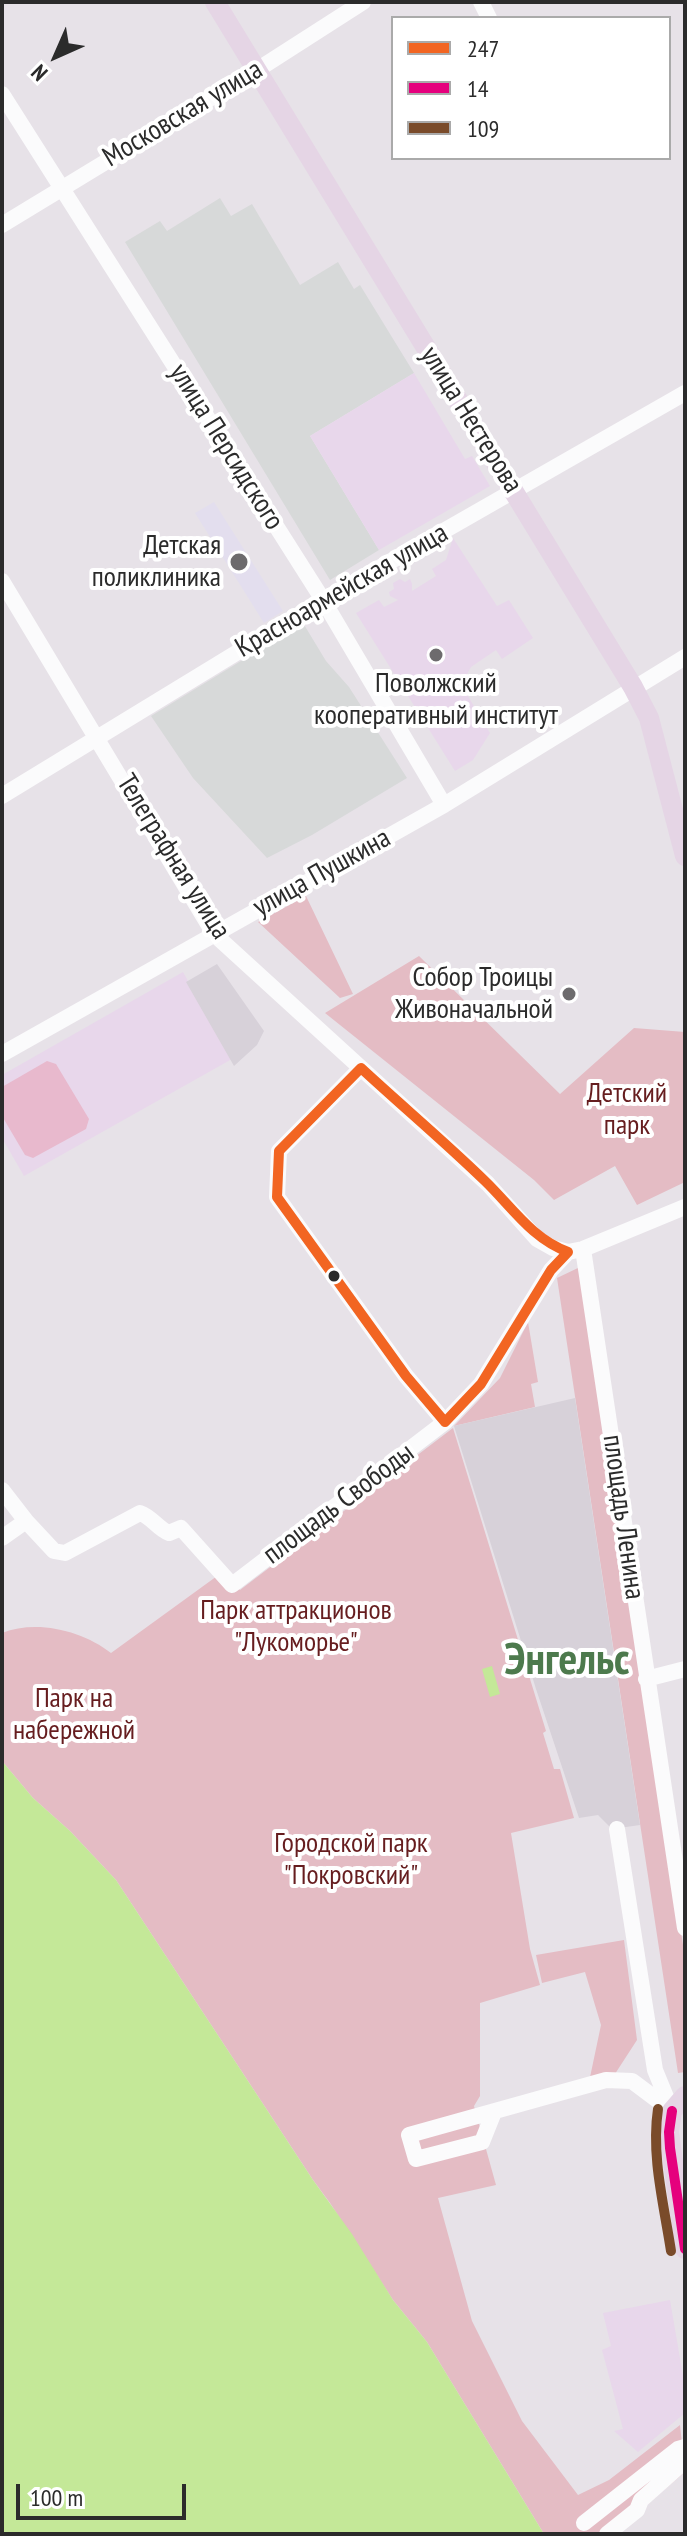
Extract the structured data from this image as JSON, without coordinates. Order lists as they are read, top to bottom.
{
  "streets": {
    "main road": ["улица Нестерова"],
    "street": [
      "Московская улица",
      "улица Персидского",
      "Красноармейская улица",
      "Телеграфная улица",
      "улица Пушкина",
      "площадь Свободы",
      "площадь Ленина"
    ]
  },
  "crossings": [
    ["Московская улица", "улица Нестерова"],
    ["Московская улица", "улица Персидского"],
    ["улица Нестерова", "Красноармейская улица"],
    ["улица Нестерова", "улица Пушкина"],
    ["улица Персидского", "Красноармейская улица"],
    ["улица Персидского", "улица Пушкина"],
    ["Красноармейская улица", "Телеграфная улица"],
    ["Телеграфная улица", "улица Пушкина"],
    ["Телеграфная улица", "площадь Свободы"],
    ["Телеграфная улица", "площадь Ленина"],
    ["площадь Свободы", "площадь Ленина"]
  ],
  "districts": ["Энгельс"],
  "parks": [
    "Детский парк",
    "Парк аттракционов \"Лукоморье\"",
    "Парк на набережной",
    "Городской парк \"Покровский\""
  ],
  "places": ["Детская поликлиника", "Поволжский кооперативный институт", "Собор Троицы Живоначальной"],
  "lines": ["transit line 247", "transit line 109", "transit line 14"],
  "legend": ["247", "14", "109"],
  "scale_bar": "100 m",
  "north": "bottom left"
}
